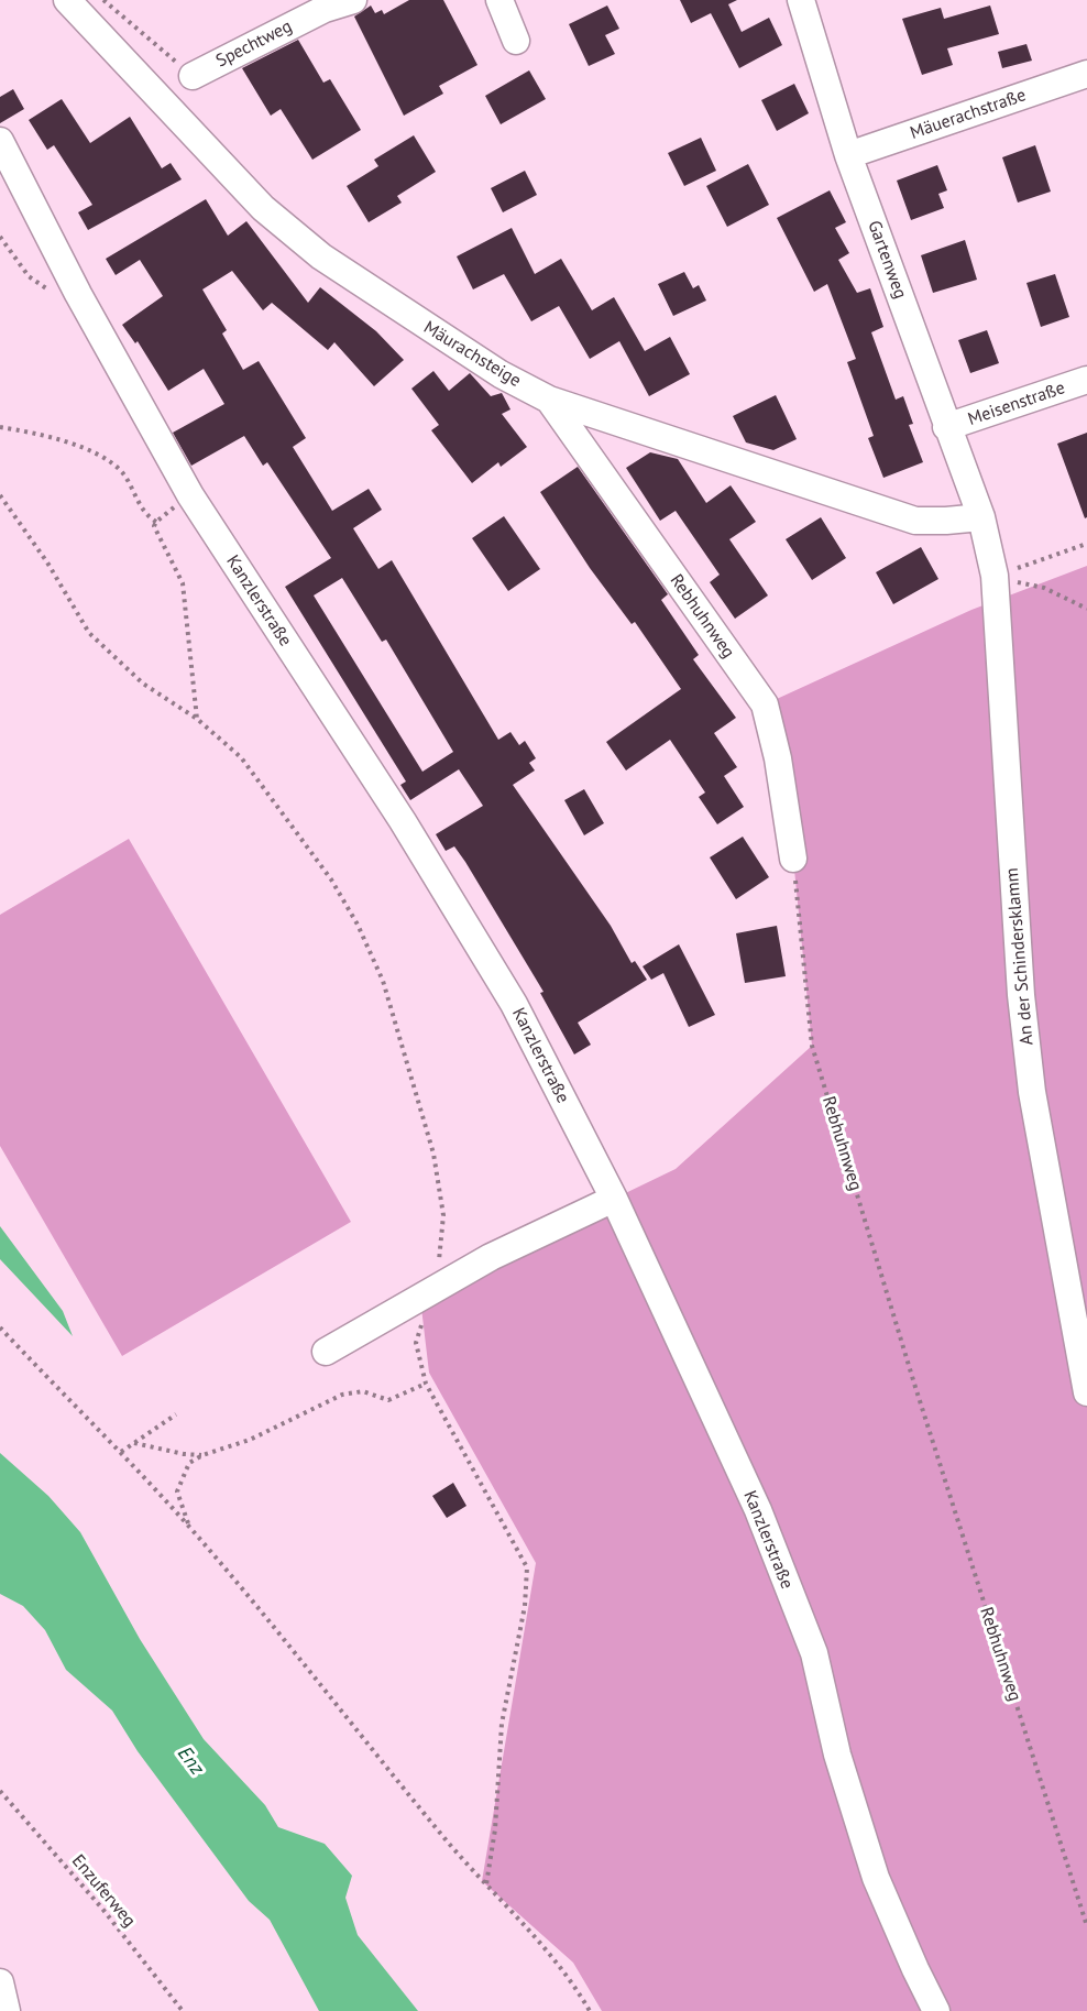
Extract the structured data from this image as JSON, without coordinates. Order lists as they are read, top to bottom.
{
  "streets": {
    "street": [
      "Spechtweg",
      "Mäuerachstraße",
      "Gartenweg",
      "Mäurachsteige",
      "Meisenstraße",
      "Kanzlerstraße",
      "Rebhuhnweg",
      "An der Schindersklamm"
    ],
    "path": ["Enzuferweg"]
  },
  "crossings": [
    ["Mäuerachstraße", "Gartenweg"],
    ["Gartenweg", "Mäurachsteige"],
    ["Gartenweg", "Meisenstraße"],
    ["Gartenweg", "An der Schindersklamm"],
    ["Mäurachsteige", "Rebhuhnweg"],
    ["Mäurachsteige", "An der Schindersklamm"]
  ],
  "water": ["Enz"]
}
